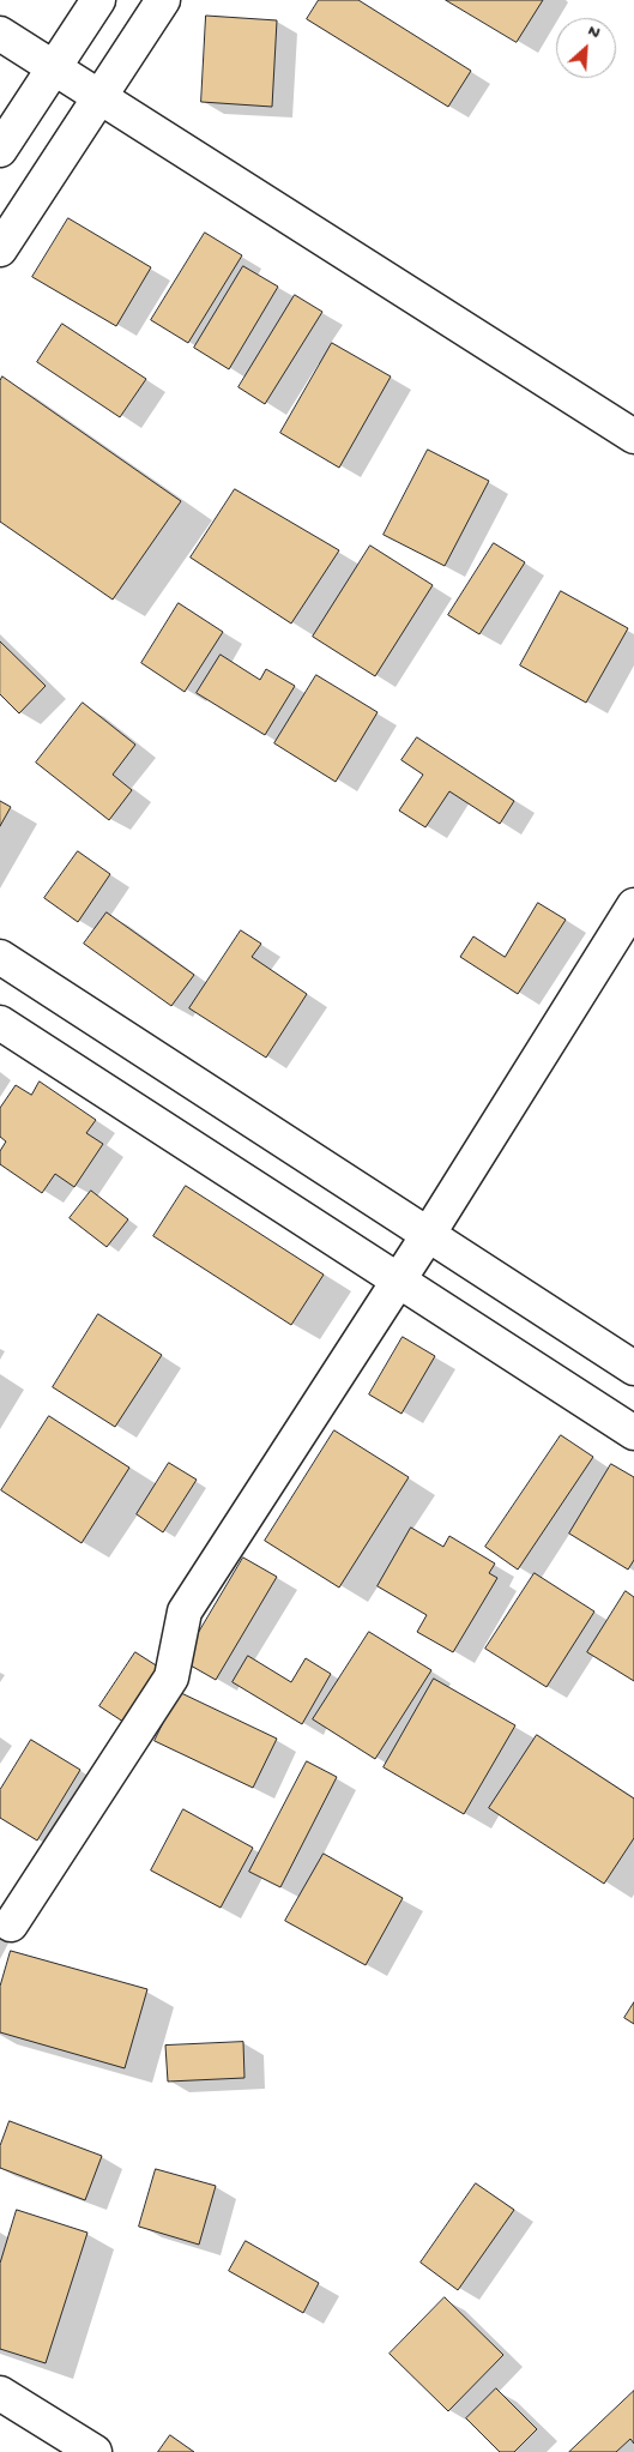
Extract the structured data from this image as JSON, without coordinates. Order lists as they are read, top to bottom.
{
  "north": "top right"
}
